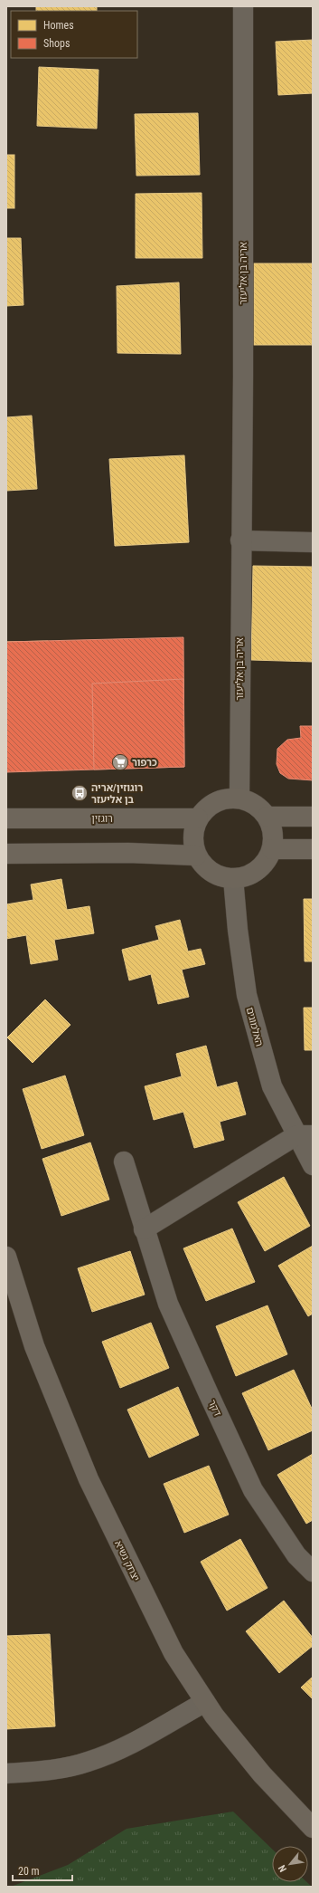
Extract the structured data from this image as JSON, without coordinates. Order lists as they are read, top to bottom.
{
  "streets": {
    "street": [
      "אריה בן אליעזר",
      "רוגזין",
      "האלמוגים",
      "דקר",
      "יצחק נשיא"
    ]
  },
  "crossings": [
    ["אריה בן אליעזר", "רוגזין"],
    ["אריה בן אליעזר", "האלמוגים"],
    ["רוגזין", "האלמוגים"]
  ],
  "places": {
    "supermarket": ["כרפור"],
    "bus stop": ["רוגוזין/אריה בן אליעזר"]
  },
  "legend": ["Homes", "Shops"],
  "scale_bar": "20 m",
  "north": "bottom left"
}
